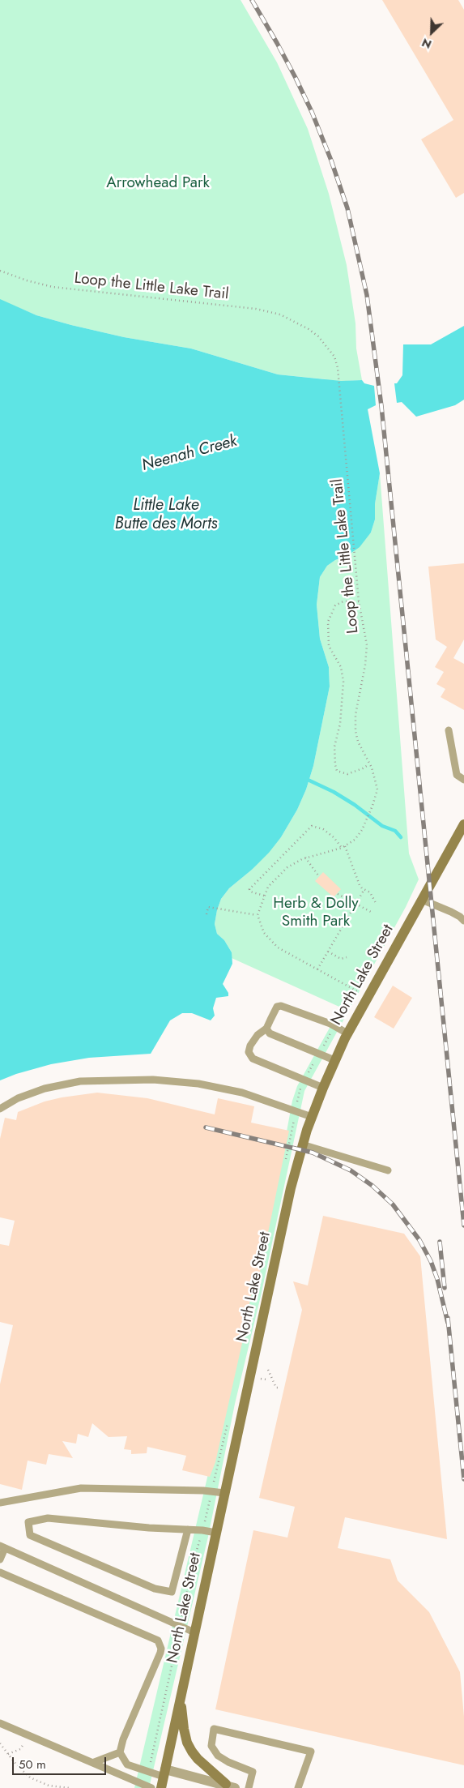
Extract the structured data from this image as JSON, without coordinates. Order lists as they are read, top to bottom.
{
  "streets": {
    "main road": ["North Lake Street"],
    "path": ["Loop the Little Lake Trail"]
  },
  "water": ["Neenah Creek", "Little Lake Butte des Morts"],
  "parks": ["Arrowhead Park", "Herb & Dolly Smith Park"],
  "scale_bar": "50 m",
  "north": "bottom left"
}
